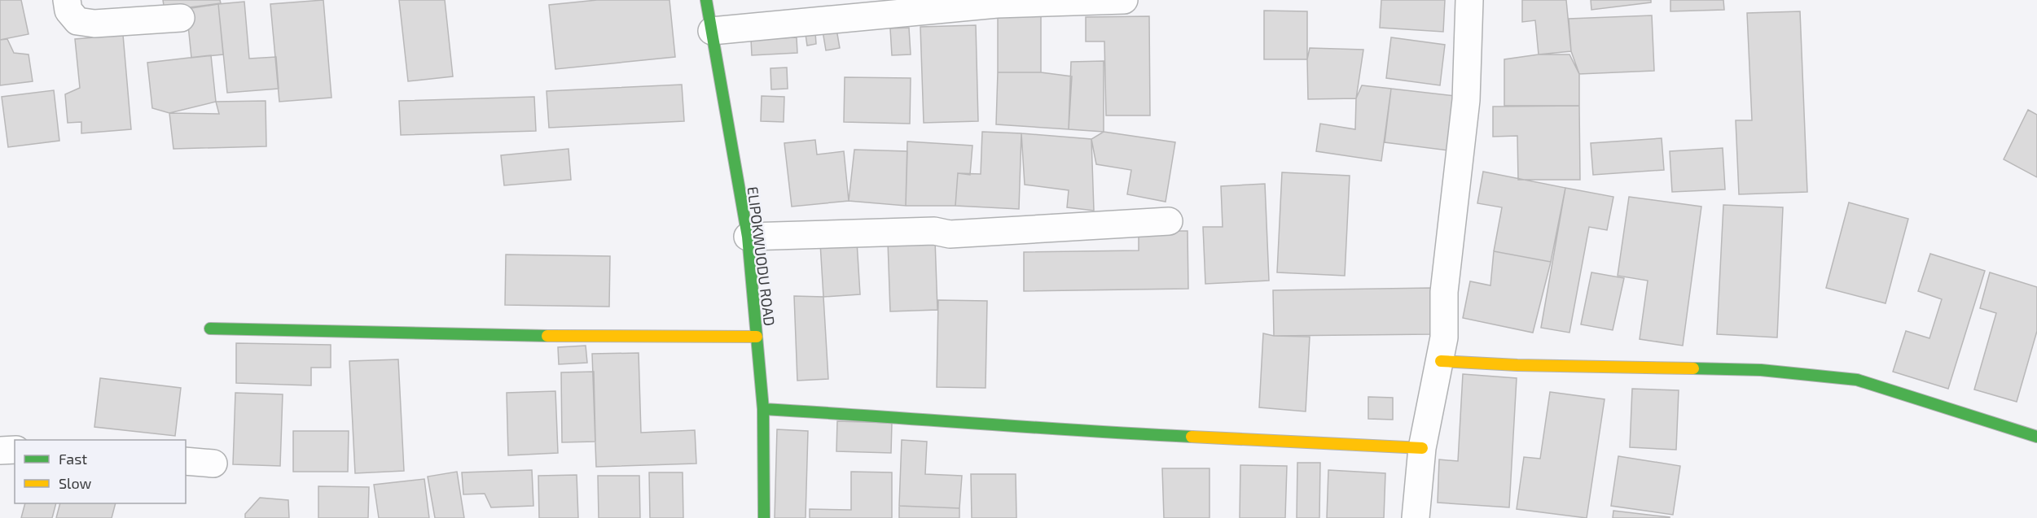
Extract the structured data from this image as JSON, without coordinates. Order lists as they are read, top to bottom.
{
  "streets": {
    "street": ["ELIPOKWUODU ROAD"]
  },
  "legend": ["Fast", "Slow"]
}
